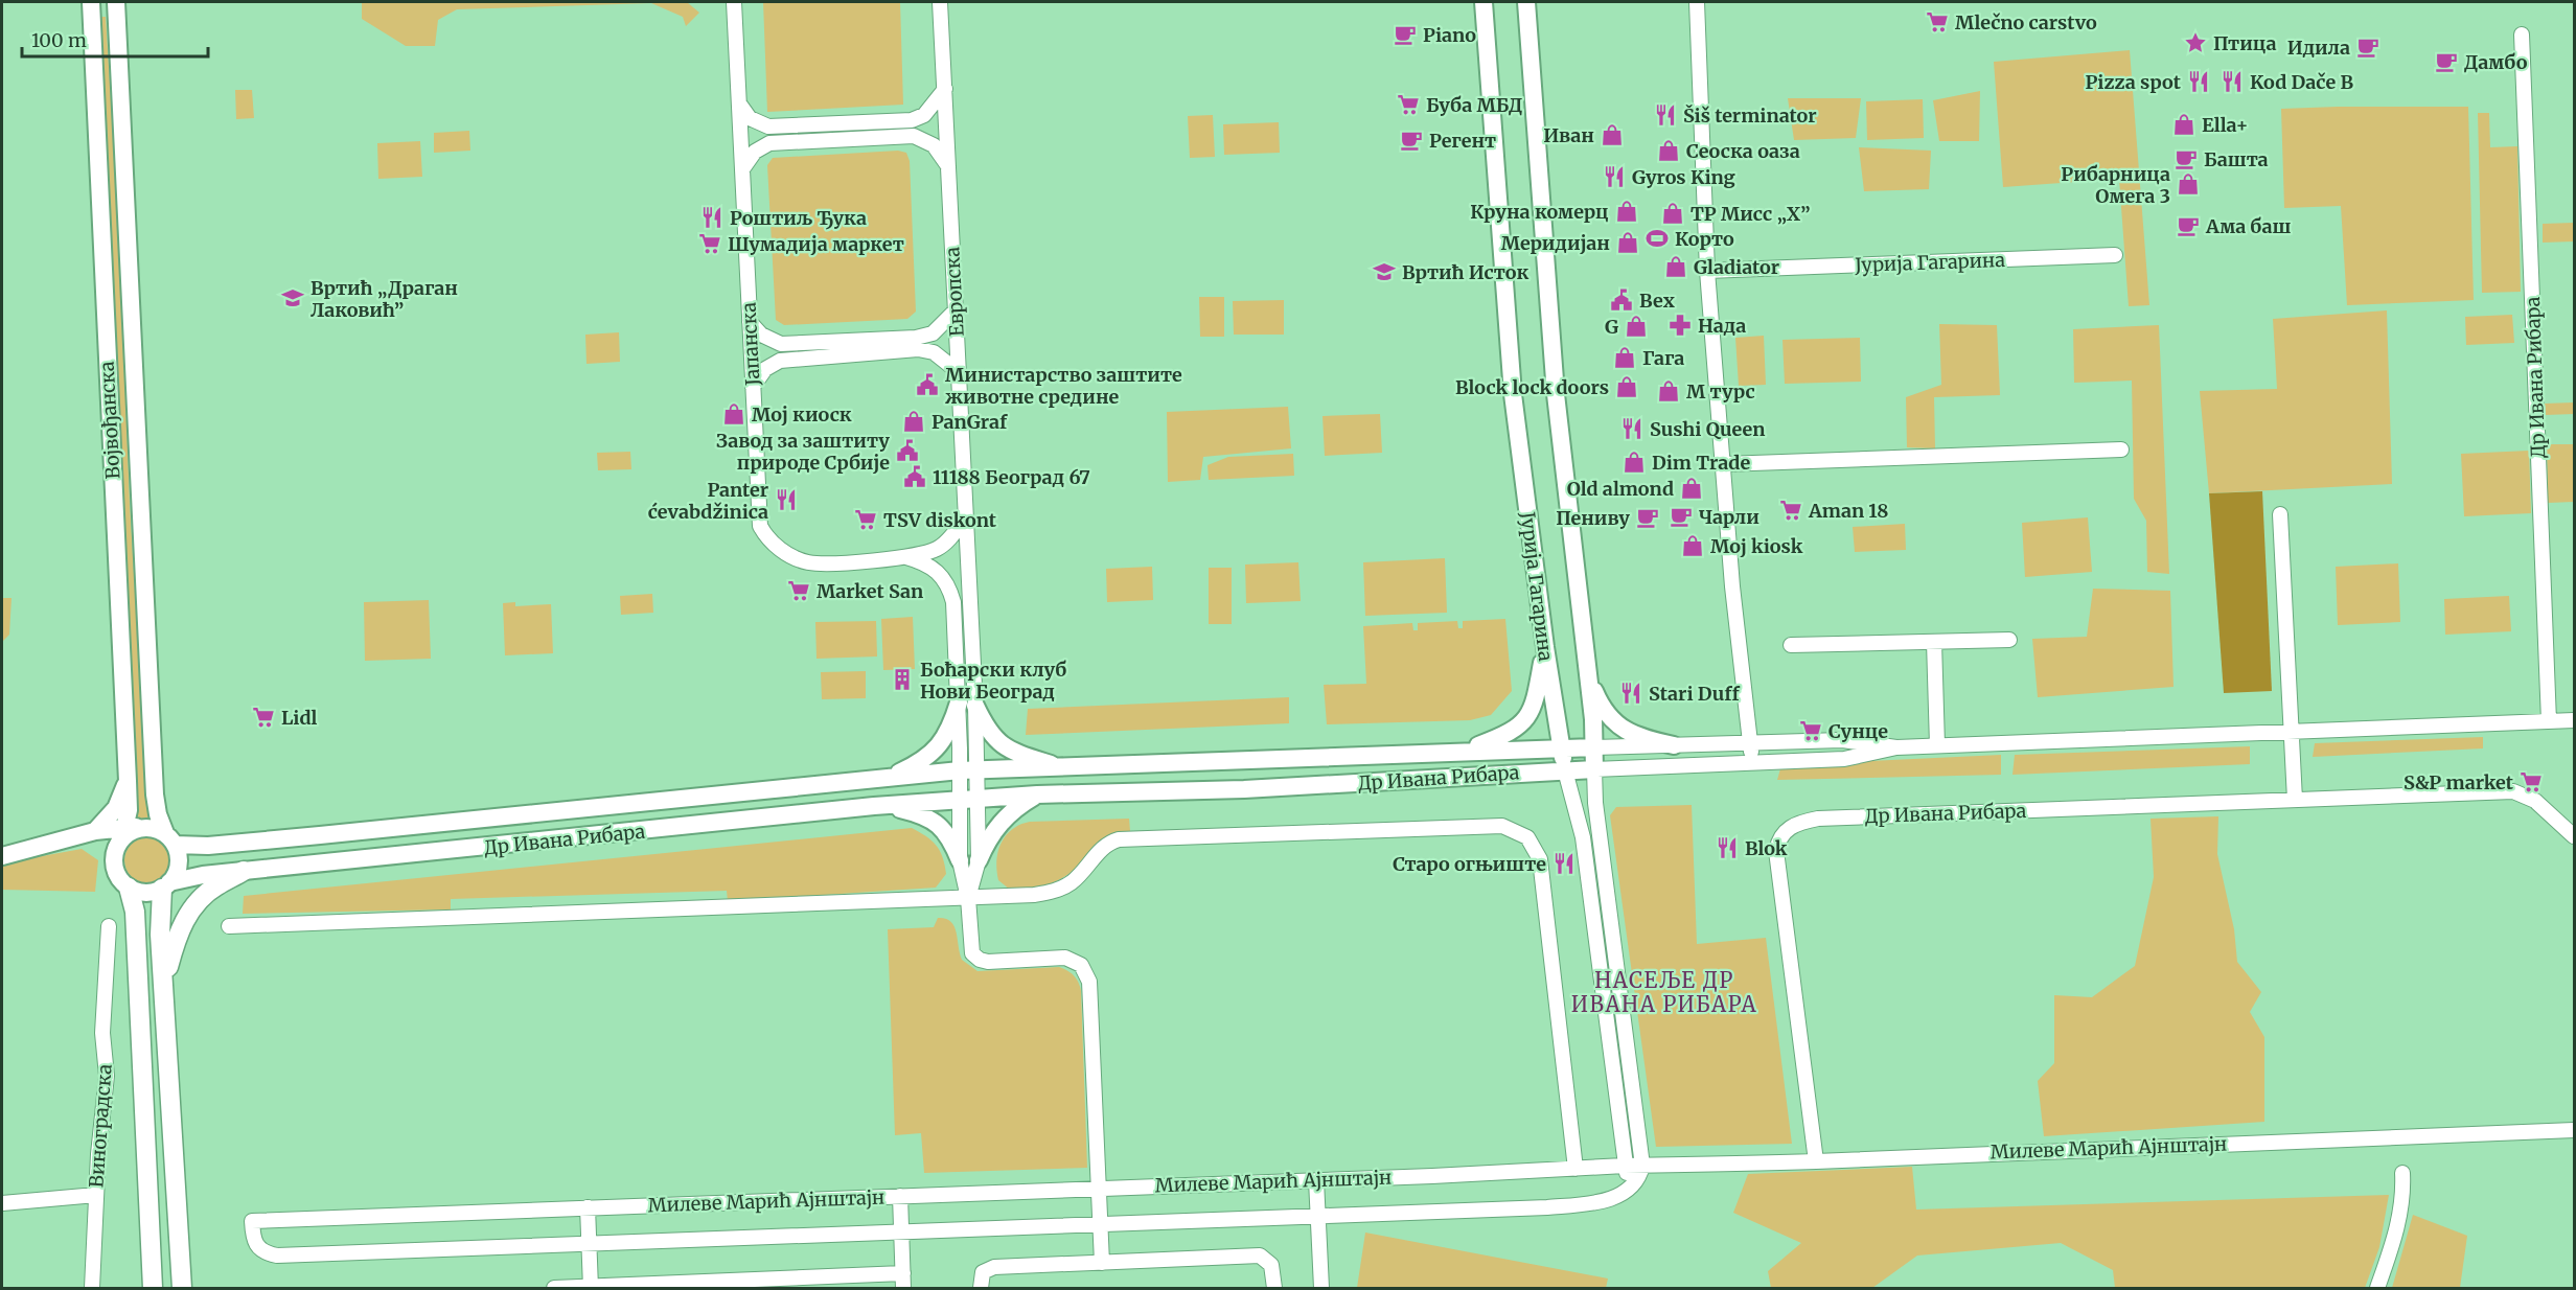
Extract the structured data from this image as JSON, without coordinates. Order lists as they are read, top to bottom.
{
  "streets": {
    "main road": ["Јурија Гагарина", "Др Ивана Рибара", "Војвођанска"],
    "street": [
      "Европска",
      "Јапанска",
      "Виноградска",
      "Милеве Марић Ајнштајн"
    ]
  },
  "crossings": [
    ["Јурија Гагарина", "Др Ивана Рибара"],
    ["Јурија Гагарина", "Милеве Марић Ајнштајн"],
    ["Европска", "Јапанска"],
    ["Европска", "Др Ивана Рибара"],
    ["Др Ивана Рибара", "Војвођанска"],
    ["Др Ивана Рибара", "Милеве Марић Ајнштајн"]
  ],
  "districts": ["НАСЕЉЕ ДР ИВАНА РИБАРА"],
  "places": {
    "supermarket": [
      "Mlečno carstvo",
      "Буба МБД",
      "Шумадија маркет",
      "Aman 18",
      "TSV diskont",
      "Market San",
      "Lidl",
      "Сунце",
      "S&P market"
    ],
    "cafe": [
      "Piano",
      "Идила",
      "Дамбо",
      "Регент",
      "Башта",
      "Ама баш",
      "Чарли",
      "Пениву"
    ],
    "place": ["Птица"],
    "restaurant": [
      "Pizza spot",
      "Kod Dače B",
      "Šiš terminator",
      "Gyros King",
      "Роштиљ Ђука",
      "Sushi Queen",
      "Panter ćevabdžinica",
      "Stari Duff",
      "Blok",
      "Старо огњиште"
    ],
    "shop": [
      "Ella+",
      "Иван",
      "Сеоска оаза",
      "Рибарница Омега 3",
      "Круна комерц",
      "ТР Мисс „X”",
      "Меридијан",
      "Gladiator",
      "G",
      "Гага",
      "Block lock doors",
      "М турс",
      "Мој киоск",
      "PanGraf",
      "Dim Trade",
      "Old almond",
      "Moj kiosk"
    ],
    "sports": ["Корто"],
    "school or university": ["Вртић Исток", "Вртић „Драган Лаковић”"],
    "public building": [
      "Bex",
      "Министарство заштите животне средине",
      "Завод за заштиту природе Србије",
      "11188 Београд 67"
    ],
    "pharmacy": ["Нада"],
    "building": ["Боћарски клуб Нови Београд"]
  },
  "scale_bar": "100 m"
}
